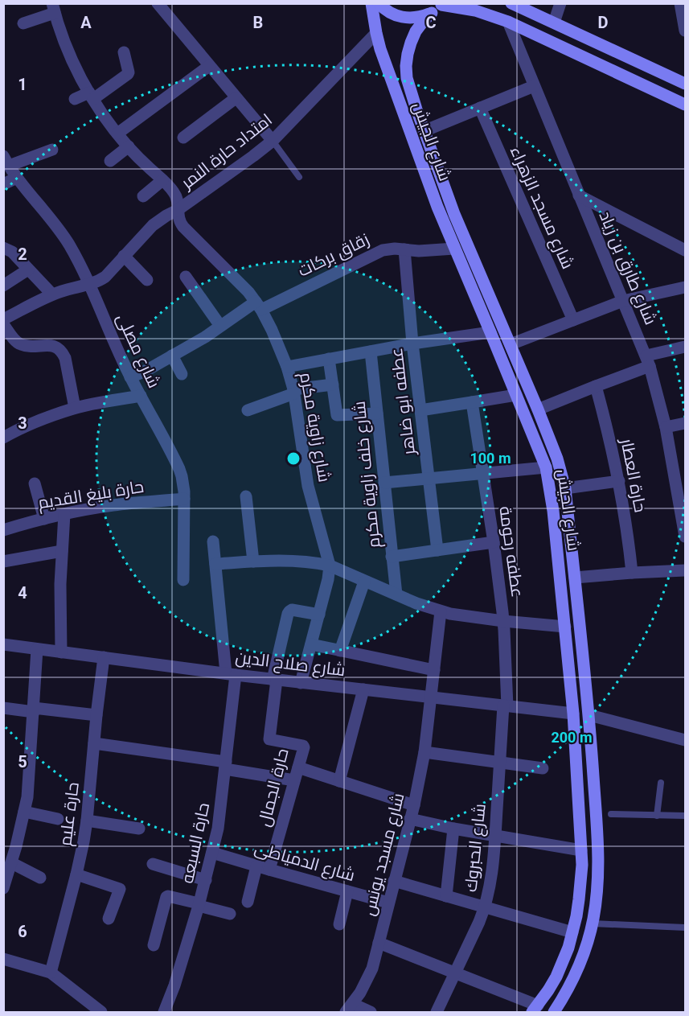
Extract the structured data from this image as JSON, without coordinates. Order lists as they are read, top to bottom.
{
  "streets": {
    "main road": ["شارع الجيش"],
    "street": [
      "امتداد حارة النمر",
      "شارع مسجد الزهراء",
      "زقاق بركات",
      "شارع طارق بن زياد",
      "شارع مصلى",
      "عطفه ابو ضاهر",
      "شارع زاوية مكرم",
      "شارع خلف زاوية مكرم",
      "حارة العطار",
      "حارة بليغ القديم",
      "عطفه رحومة",
      "شارع صلاح الدين",
      "حارة الجمال",
      "حارة عليم",
      "حارة السبعه",
      "شارع الحبروك",
      "شارع مسجد يونس",
      "شارع الدمياطى"
    ]
  },
  "crossings": [
    ["شارع الجيش", "امتداد حارة النمر"],
    ["شارع الجيش", "زقاق بركات"],
    ["شارع الجيش", "شارع صلاح الدين"],
    ["امتداد حارة النمر", "شارع مصلى"],
    ["امتداد حارة النمر", "شارع زاوية مكرم"],
    ["زقاق بركات", "شارع مصلى"],
    ["زقاق بركات", "عطفه ابو ضاهر"],
    ["زقاق بركات", "شارع زاوية مكرم"],
    ["شارع مصلى", "حارة بليغ القديم"],
    ["شارع زاوية مكرم", "شارع صلاح الدين"],
    ["عطفه رحومة", "شارع صلاح الدين"],
    ["عطفه رحومة", "شارع الحبروك"],
    ["شارع صلاح الدين", "حارة الجمال"],
    ["شارع صلاح الدين", "حارة عليم"],
    ["شارع صلاح الدين", "حارة السبعه"],
    ["شارع صلاح الدين", "شارع الحبروك"],
    ["شارع صلاح الدين", "شارع مسجد يونس"],
    ["حارة الجمال", "شارع الدمياطى"],
    ["حارة السبعه", "شارع الدمياطى"],
    ["شارع مسجد يونس", "شارع الدمياطى"]
  ],
  "grid": {
    "columns": [
      "A",
      "B",
      "C",
      "D"
    ],
    "rows": [
      "1",
      "2",
      "3",
      "4",
      "5",
      "6"
    ]
  },
  "rings": ["100 m", "200 m"]
}
